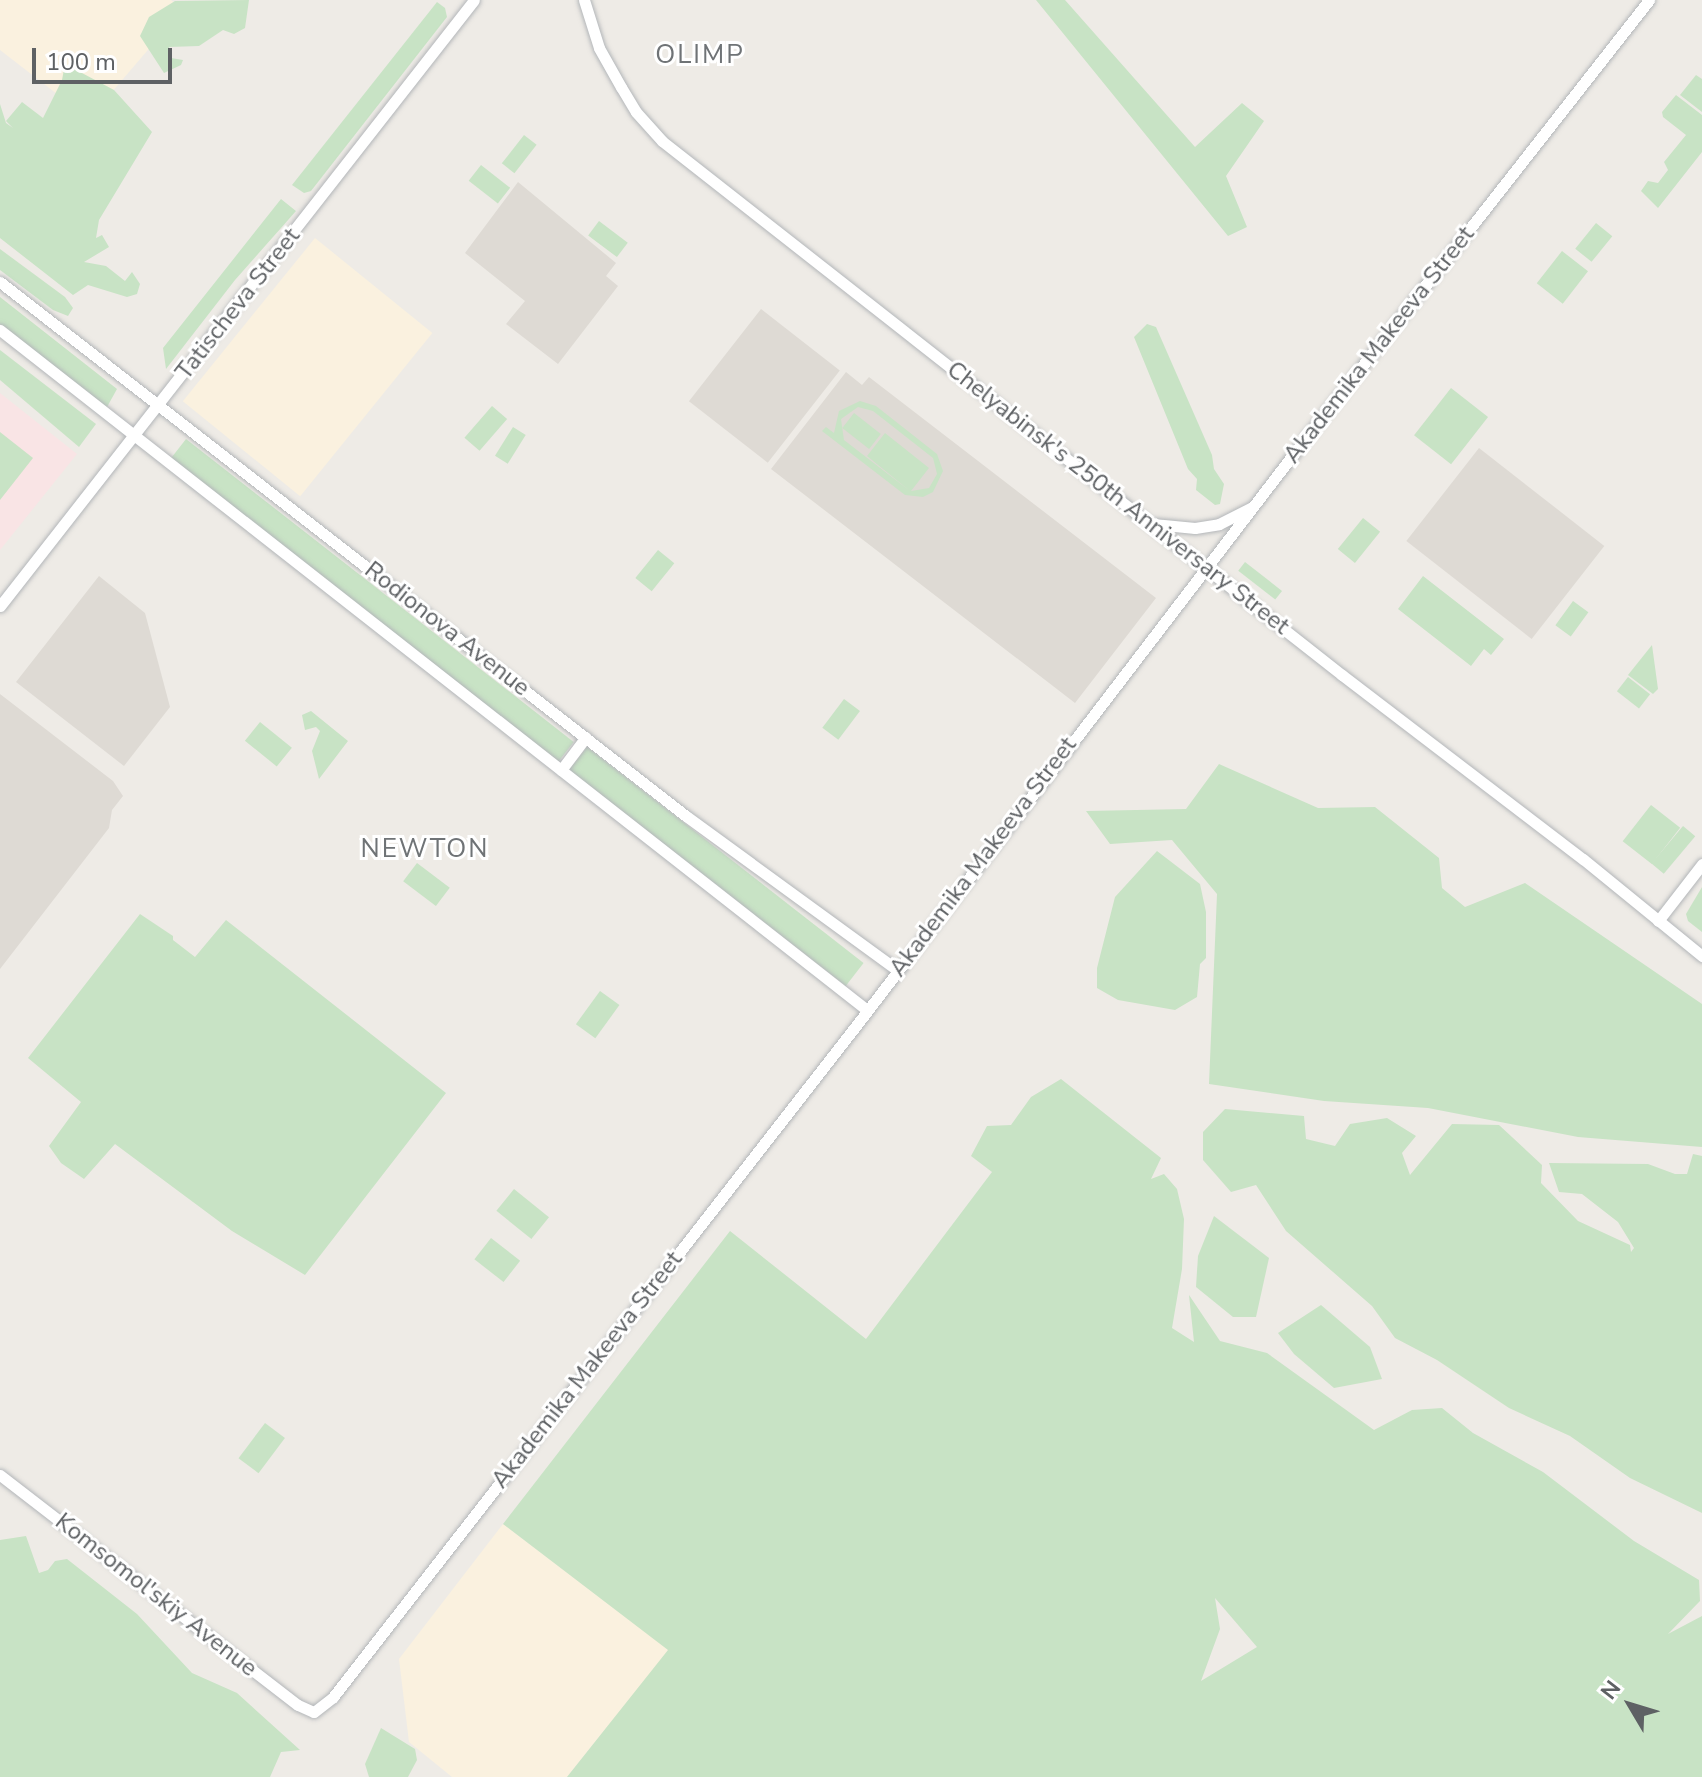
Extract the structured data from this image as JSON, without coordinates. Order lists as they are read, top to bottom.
{
  "streets": {
    "street": [
      "Tatischeva Street",
      "Akademika Makeeva Street",
      "Chelyabinsk's 250th Anniversary Street",
      "Rodionova Avenue",
      "Komsomol'skiy Avenue"
    ]
  },
  "crossings": [
    ["Tatischeva Street", "Rodionova Avenue"],
    ["Akademika Makeeva Street", "Chelyabinsk's 250th Anniversary Street"],
    ["Akademika Makeeva Street", "Rodionova Avenue"],
    ["Akademika Makeeva Street", "Komsomol'skiy Avenue"]
  ],
  "districts": ["OLIMP", "NEWTON"],
  "scale_bar": "100 m",
  "north": "top left"
}
